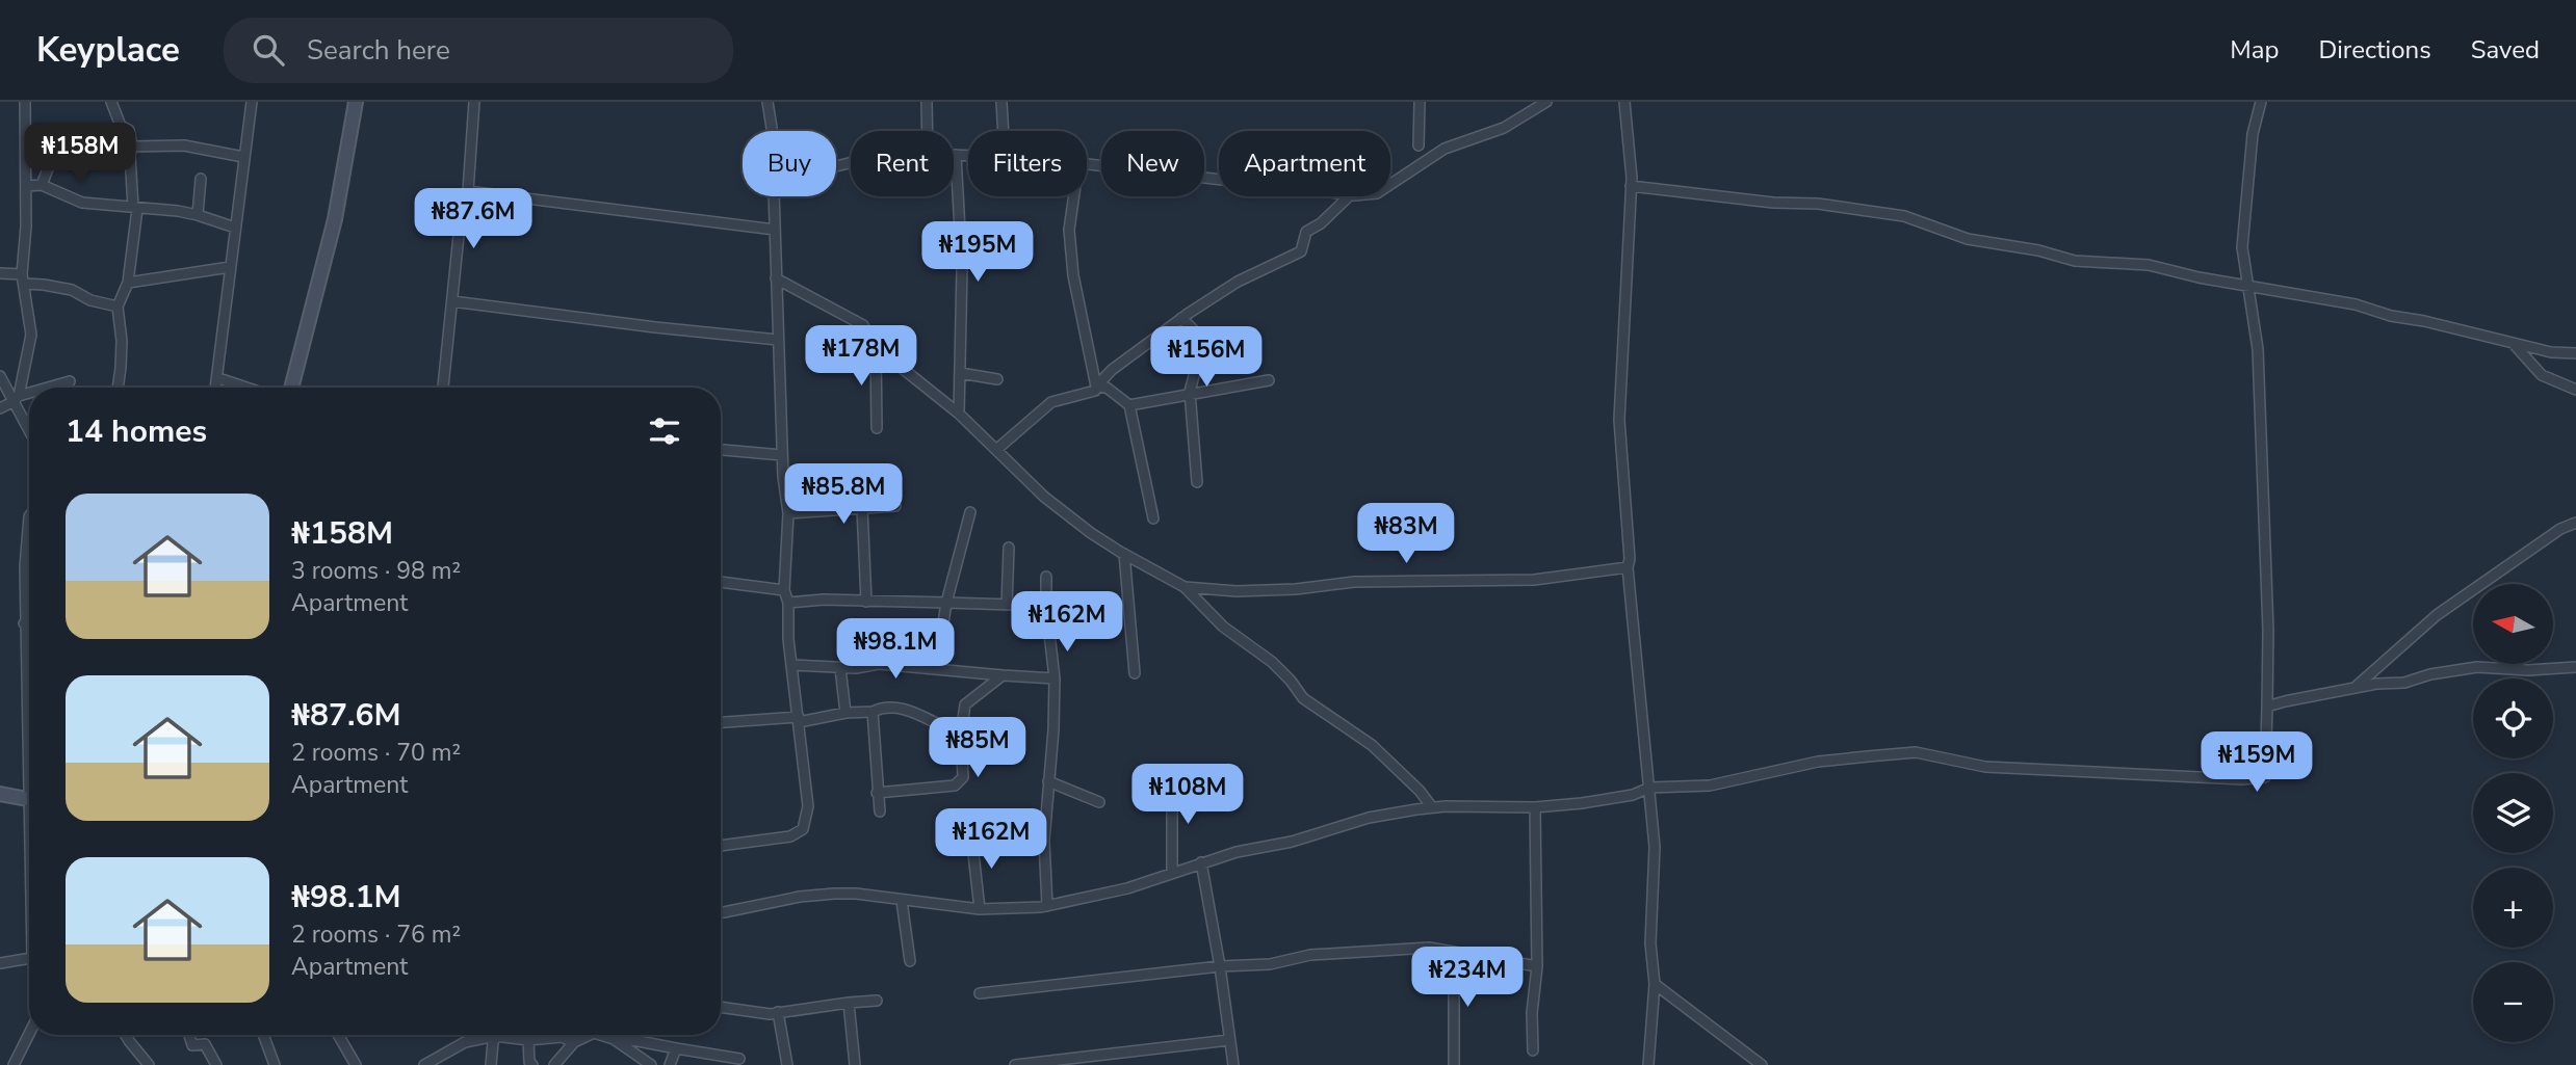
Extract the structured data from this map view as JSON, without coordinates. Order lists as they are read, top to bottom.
{
  "north": "left",
  "page": {
    "header": "Keyplace",
    "search": "Search here",
    "nav": ["Map", "Directions", "Saved"],
    "price": [
      "₦158M",
      "₦87.6M",
      "₦195M",
      "₦178M",
      "₦156M",
      "₦85.8M",
      "₦83M",
      "₦162M",
      "₦98.1M",
      "₦85M",
      "₦159M",
      "₦108M",
      "₦162M",
      "₦234M"
    ],
    "chip": [
      "Buy",
      "Rent",
      "Filters",
      "New",
      "Apartment"
    ],
    "heading": "14 homes",
    "list": [
      {
        "name": "₦158M",
        "note": "3 rooms · 98 m² · Apartment"
      },
      {
        "name": "₦87.6M",
        "note": "2 rooms · 70 m² · Apartment"
      },
      {
        "name": "₦98.1M",
        "note": "2 rooms · 76 m² · Apartment"
      }
    ],
    "map_buttons": ["+", "−"]
  }
}
